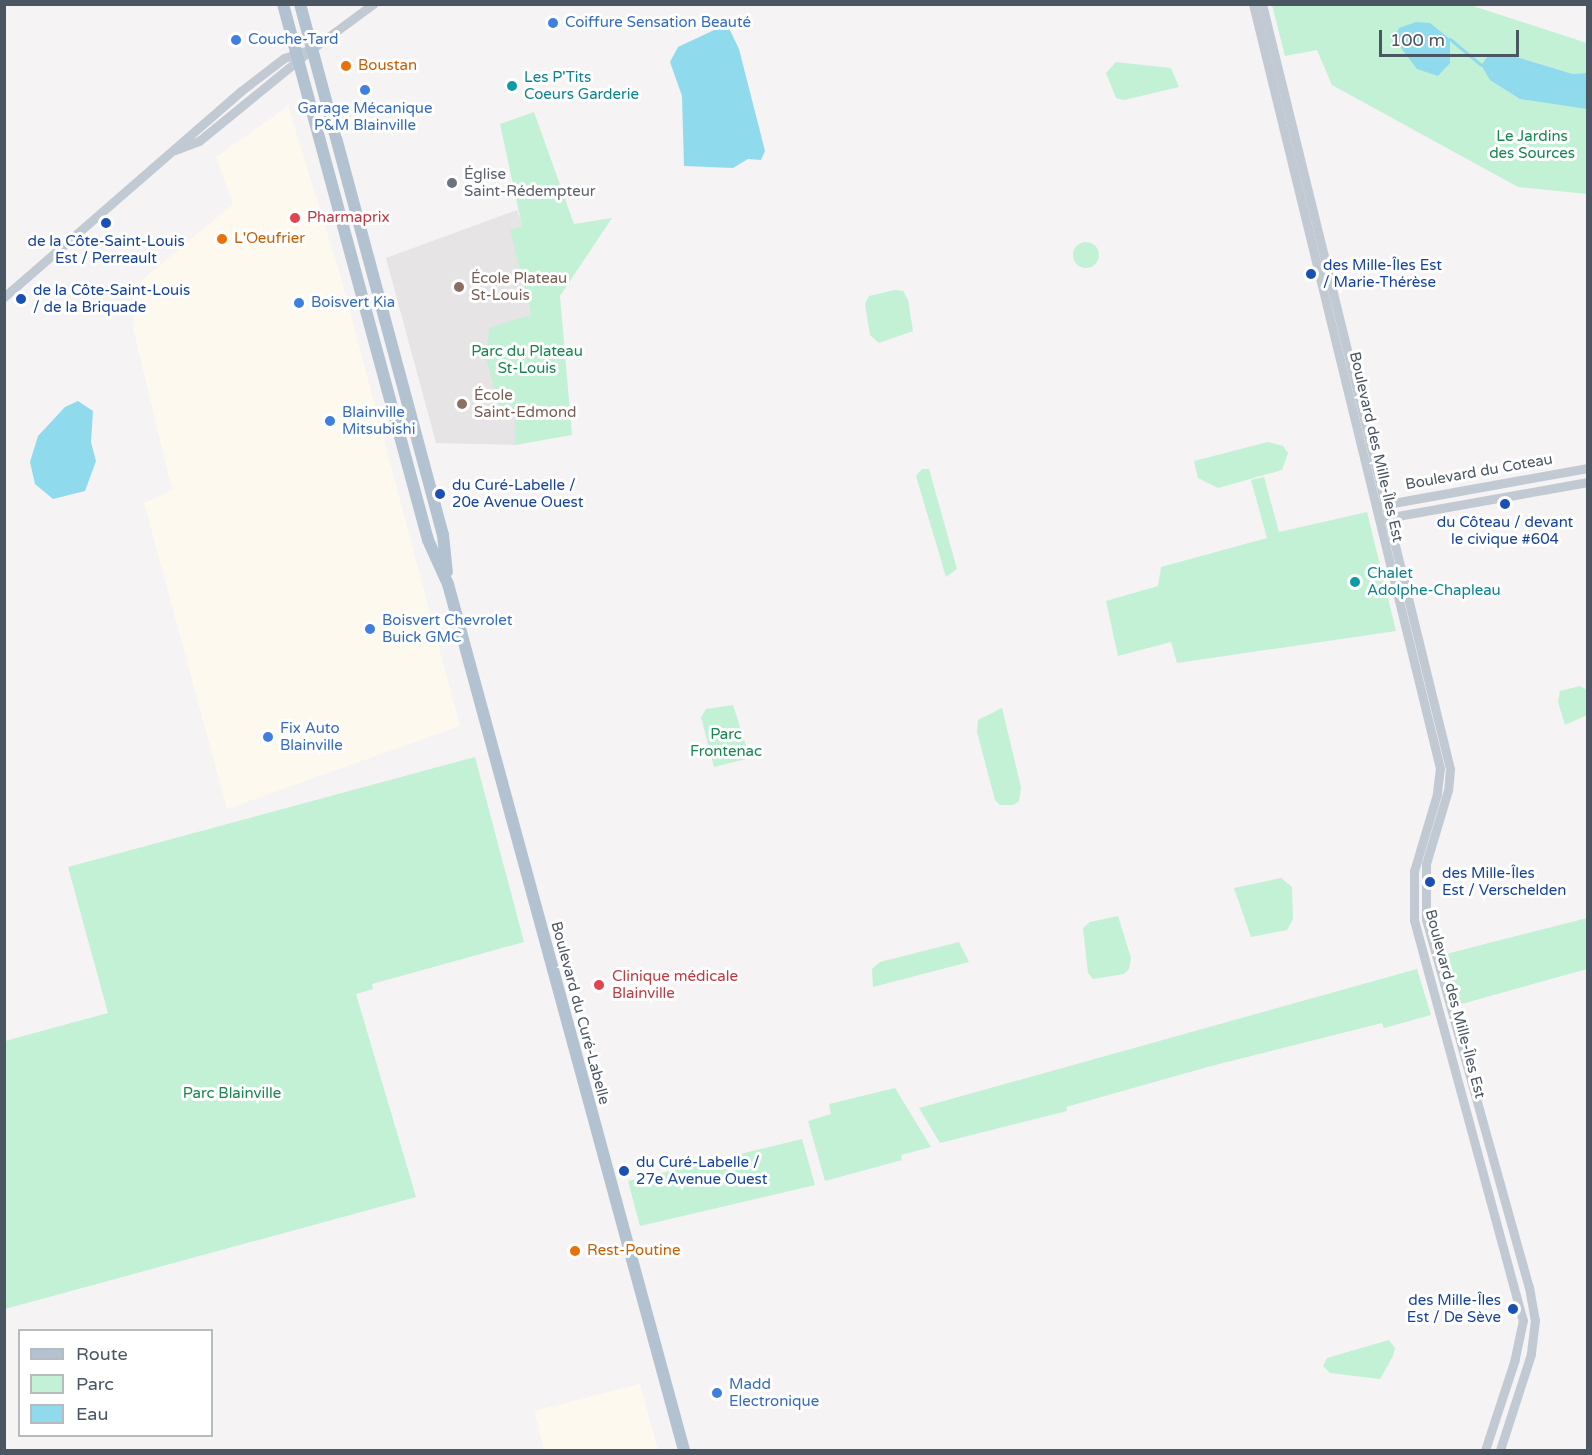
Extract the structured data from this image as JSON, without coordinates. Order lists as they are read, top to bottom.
{
  "streets": {
    "main road": ["Boulevard du Curé-Labelle"],
    "street": ["Boulevard des Mille-Îles Est", "Boulevard du Coteau"]
  },
  "crossings": [
    ["Boulevard des Mille-Îles Est", "Boulevard du Coteau"]
  ],
  "parks": [
    "Le Jardins des Sources",
    "Parc du Plateau St-Louis",
    "Parc Frontenac",
    "Parc Blainville"
  ],
  "places": [
    "Coiffure Sensation Beauté",
    "Couche-Tard",
    "Boustan",
    "Les P'Tits Coeurs Garderie",
    "Garage Mécanique P&M Blainville",
    "Église Saint-Rédempteur",
    "Pharmaprix",
    "de la Côte-Saint-Louis Est / Perreault",
    "L'Oeufrier",
    "des Mille-Îles Est / Marie-Thérèse",
    "École Plateau St-Louis",
    "de la Côte-Saint-Louis / de la Briquade",
    "Boisvert Kia",
    "École Saint-Edmond",
    "Blainville Mitsubishi",
    "du Curé-Labelle / 20e Avenue Ouest",
    "du Côteau / devant le civique #604",
    "Chalet Adolphe-Chapleau",
    "Boisvert Chevrolet Buick GMC",
    "Fix Auto Blainville",
    "des Mille-Îles Est / Verschelden",
    "Clinique médicale Blainville",
    "du Curé-Labelle / 27e Avenue Ouest",
    "Rest-Poutine",
    "des Mille-Îles Est / De Sève",
    "Madd Electronique"
  ],
  "legend": ["Route", "Parc", "Eau"],
  "scale_bar": "100 m"
}
